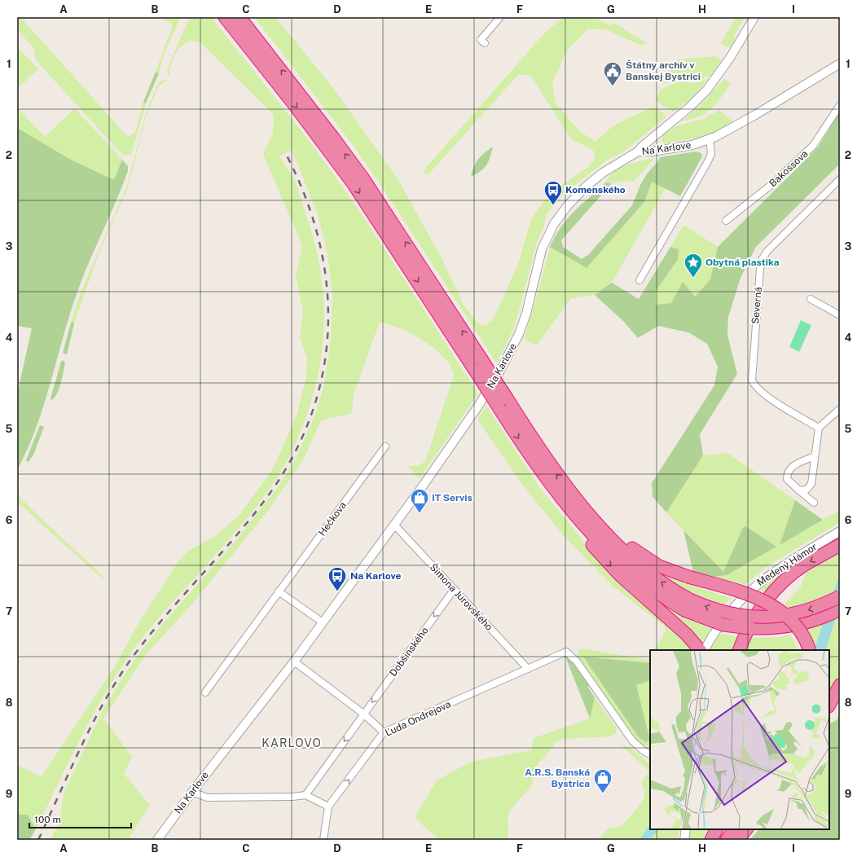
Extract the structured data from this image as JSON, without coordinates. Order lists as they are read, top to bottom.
{
  "streets": {
    "street": [
      "Na Karlove",
      "Bakossova",
      "Severná",
      "Hečkova",
      "Medený Hámor",
      "Šimona Jurovského",
      "Dobšinského",
      "Ľuda Ondrejova"
    ]
  },
  "crossings": [
    ["Na Karlove", "Šimona Jurovského"],
    ["Šimona Jurovského", "Dobšinského"],
    ["Šimona Jurovského", "Ľuda Ondrejova"]
  ],
  "one_way": ["Dobšinského"],
  "districts": ["KARLOVO"],
  "places": {
    "public building": ["Štátny archív v Banskej Bystrici"],
    "bus stop": ["Komenského", "Na Karlove"],
    "place": ["Obytná plastika"],
    "shop": ["IT Servis", "A.R.S. Banská Bystrica"]
  },
  "scale_bar": "100 m",
  "grid": {
    "columns": [
      "A",
      "B",
      "C",
      "D",
      "E",
      "F",
      "G",
      "H",
      "I"
    ],
    "rows": [
      "1",
      "2",
      "3",
      "4",
      "5",
      "6",
      "7",
      "8",
      "9"
    ]
  }
}
